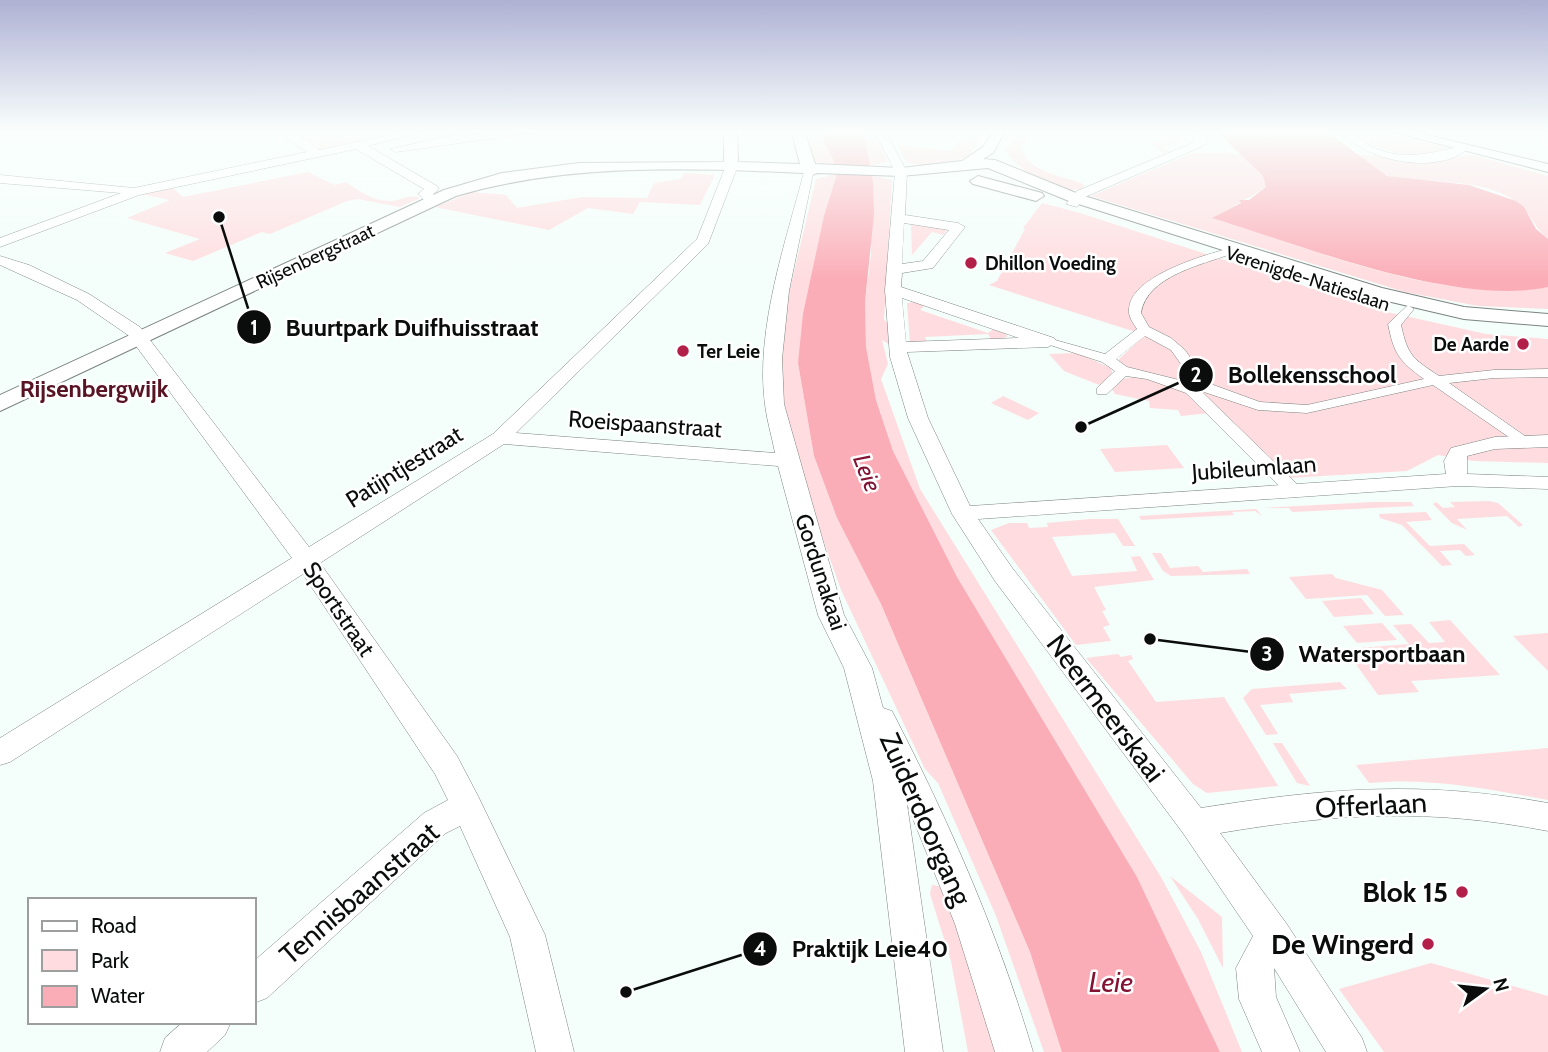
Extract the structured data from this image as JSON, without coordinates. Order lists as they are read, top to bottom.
{
  "streets": {
    "street": [
      "Rijsenbergstraat",
      "Verenigde-Natieslaan",
      "Roeispaanstraat",
      "Patijntjestraat",
      "Jubileumlaan",
      "Gordunakaai",
      "Sportstraat",
      "Neermeerskaai",
      "Offerlaan",
      "Zuiderdoorgang",
      "Tennisbaanstraat"
    ]
  },
  "crossings": [
    ["Rijsenbergstraat", "Sportstraat"],
    ["Roeispaanstraat", "Patijntjestraat"],
    ["Roeispaanstraat", "Gordunakaai"],
    ["Patijntjestraat", "Sportstraat"],
    ["Jubileumlaan", "Neermeerskaai"],
    ["Gordunakaai", "Zuiderdoorgang"],
    ["Sportstraat", "Tennisbaanstraat"],
    ["Neermeerskaai", "Offerlaan"]
  ],
  "districts": ["Rijsenbergwijk"],
  "water": ["Leie"],
  "places": [
    "Buurtpark Duifhuisstraat",
    "Dhillon Voeding",
    "De Aarde",
    "Ter Leie",
    "Bollekensschool",
    "Watersportbaan",
    "Blok 15",
    "De Wingerd",
    "Praktijk Leie40"
  ],
  "legend": ["Road", "Park", "Water"],
  "north": "right"
}
